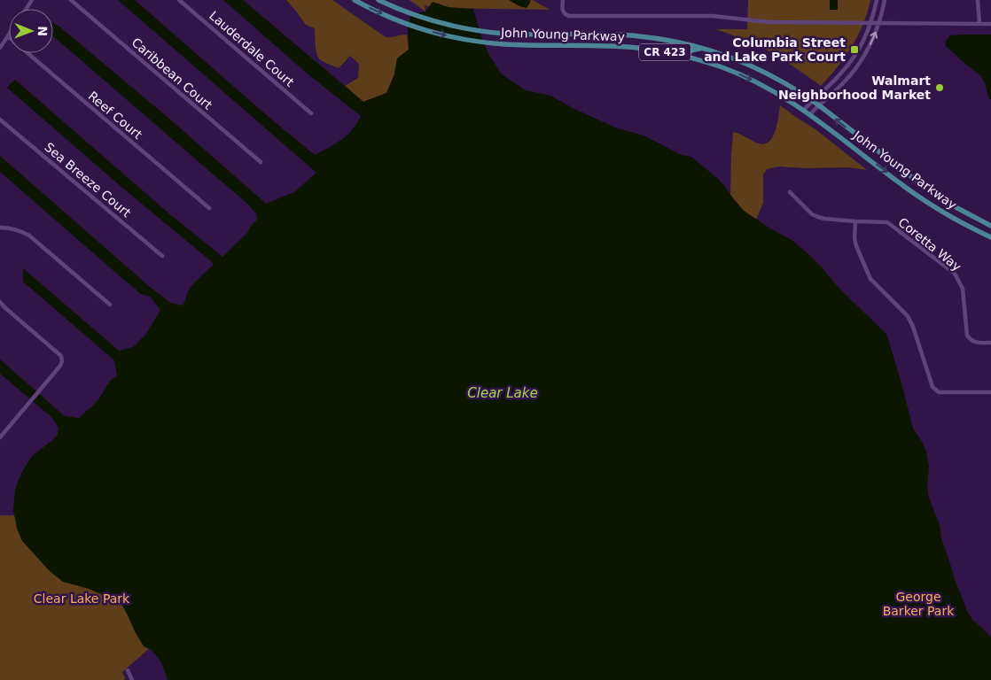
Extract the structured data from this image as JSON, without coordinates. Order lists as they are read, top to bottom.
{
  "streets": {
    "main road": ["John Young Parkway", "CR 423"],
    "street": [
      "Lauderdale Court",
      "Caribbean Court",
      "Reef Court",
      "Sea Breeze Court",
      "Coretta Way"
    ]
  },
  "water": ["Clear Lake"],
  "parks": ["George Barker Park", "Clear Lake Park"],
  "places": {
    "transit": ["Columbia Street and Lake Park Court"],
    "other": ["Walmart Neighborhood Market"]
  },
  "north": "right"
}
